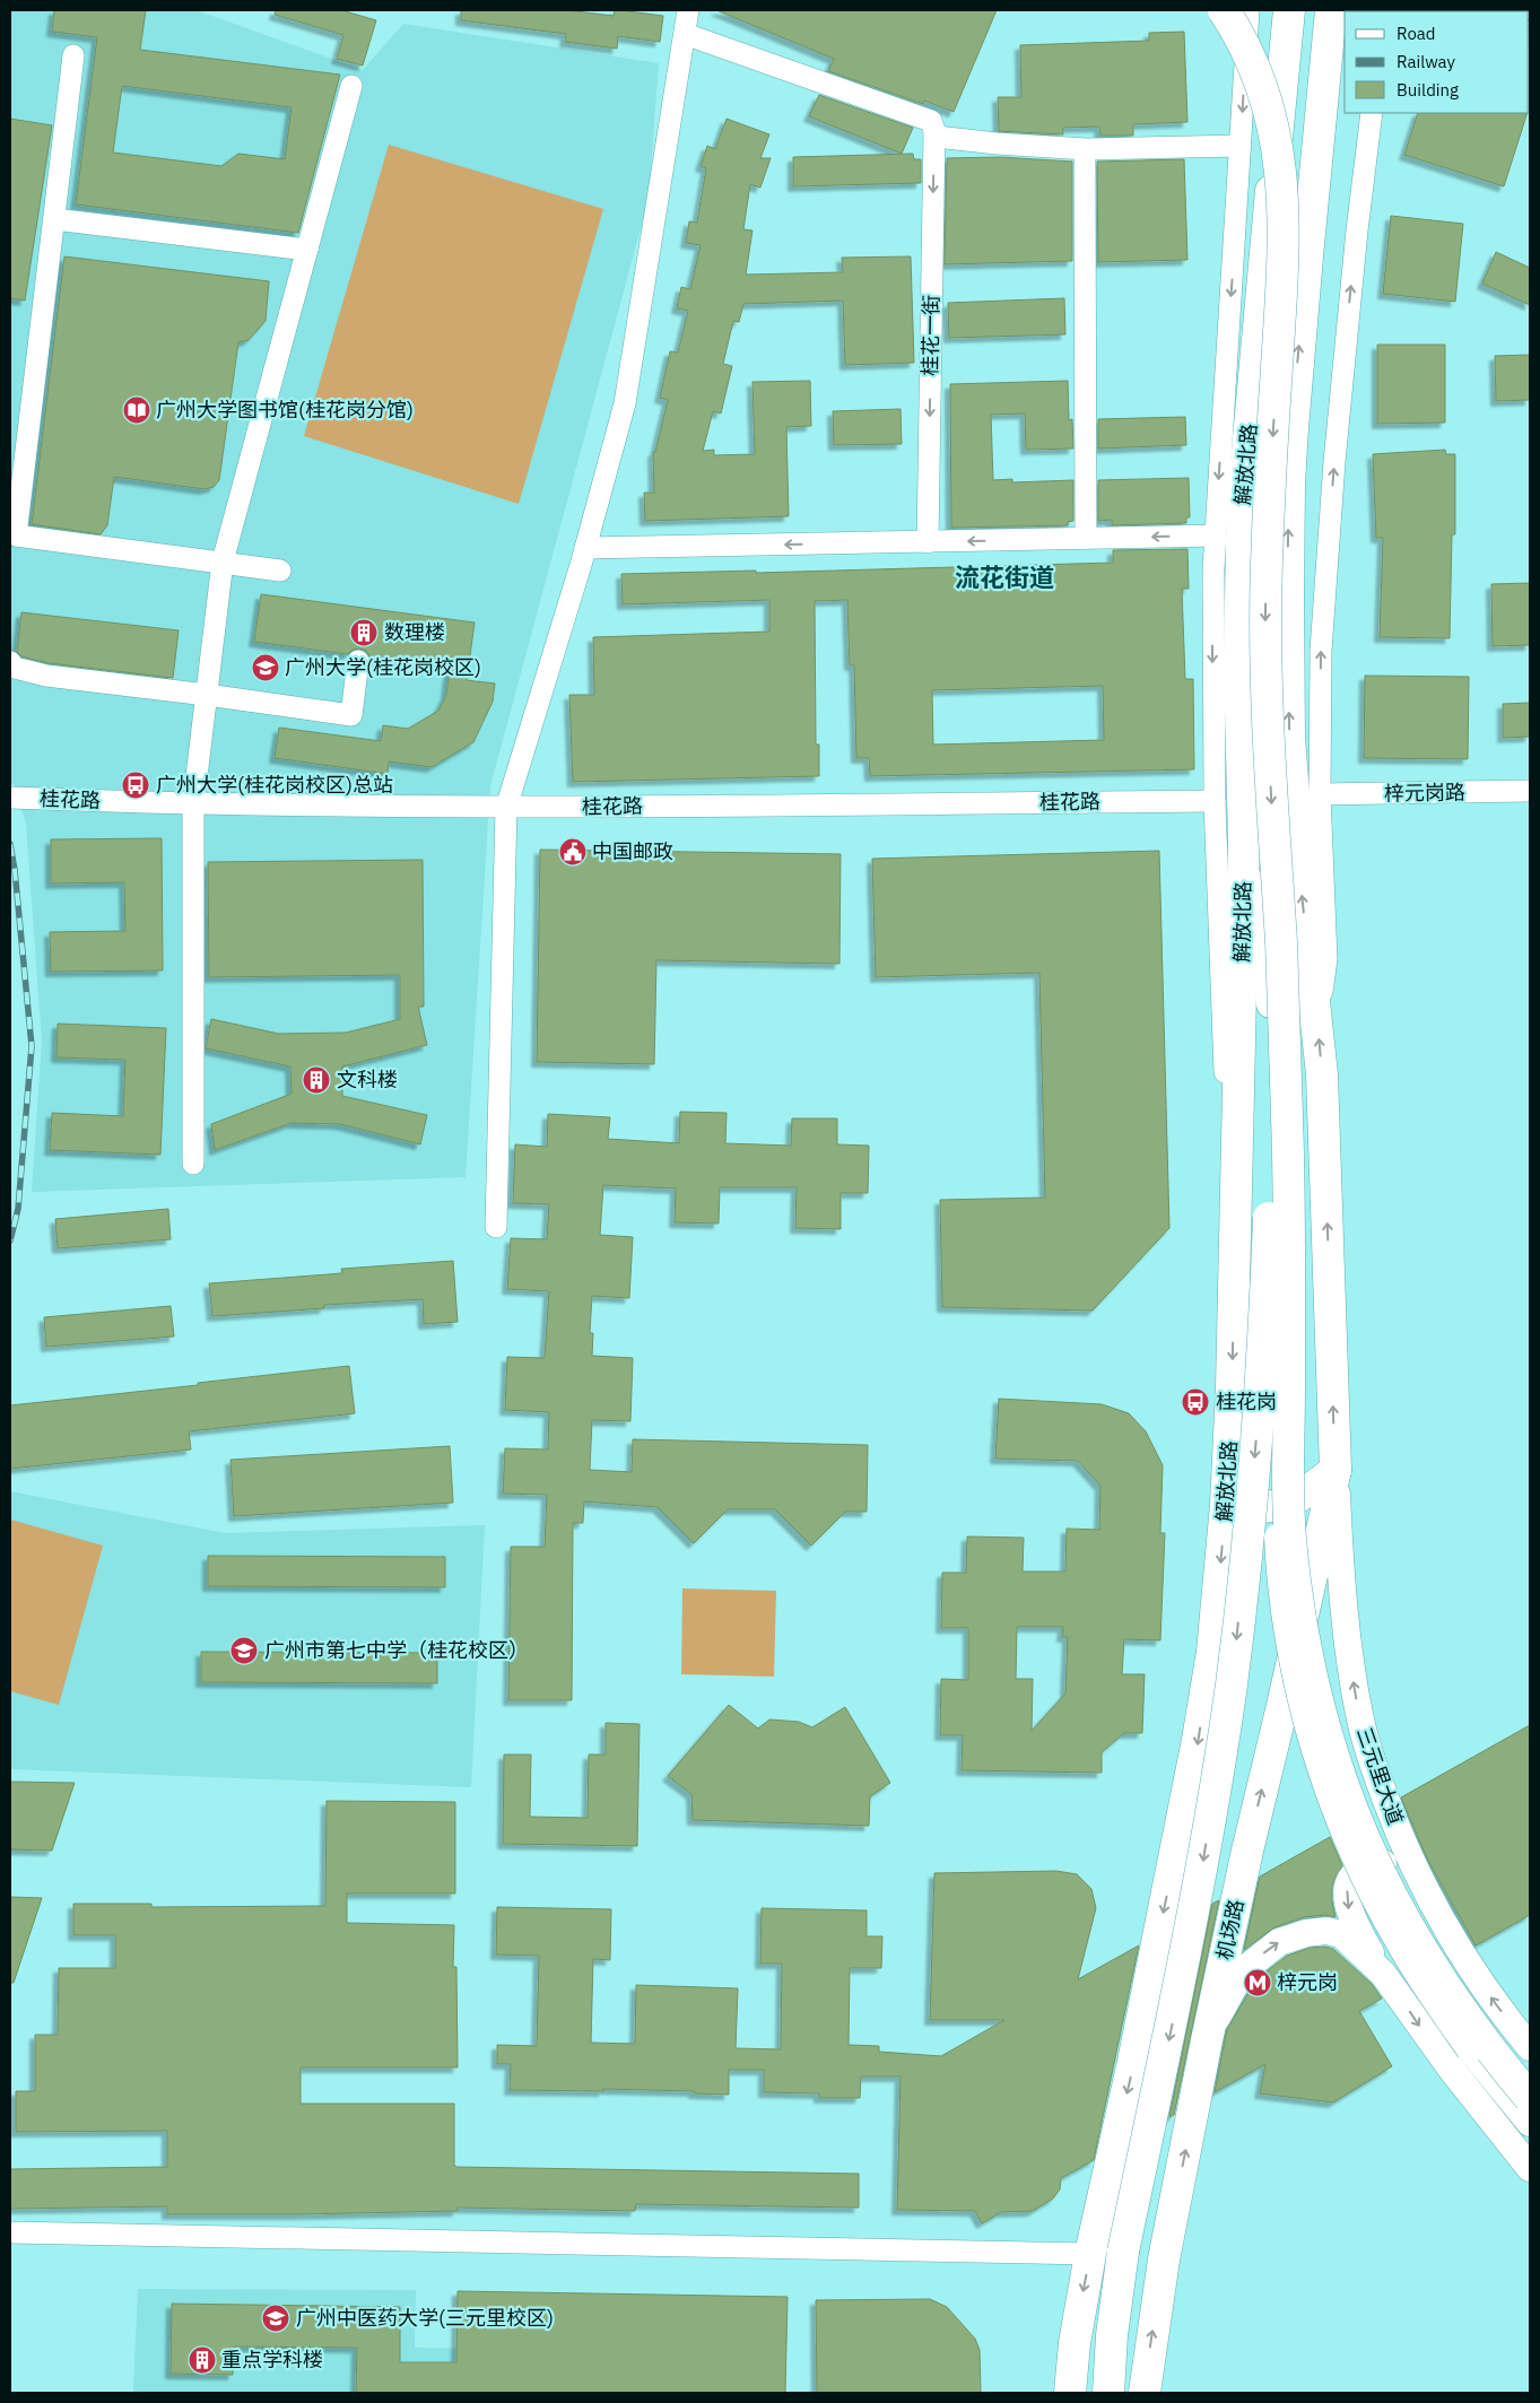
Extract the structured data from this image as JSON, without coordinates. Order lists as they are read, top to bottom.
{
  "streets": {
    "highway": ["解放北路", "机场路"],
    "main road": ["三元里大道"],
    "street": ["桂花一街", "梓元岗路", "桂花路"]
  },
  "crossings": [
    ["三元里大道", "机场路"]
  ],
  "districts": ["流花街道"],
  "places": {
    "library": ["广州大学图书馆(桂花岗分馆)"],
    "building": ["数理楼", "文科楼", "重点学科楼"],
    "school or university": ["广州大学(桂花岗校区)", "广州市第七中学（桂花校区）", "广州中医药大学(三元里校区)"],
    "bus stop": ["广州大学(桂花岗校区)总站", "桂花岗"],
    "public building": ["中国邮政"],
    "metro station": ["梓元岗"]
  },
  "legend": ["Road", "Railway", "Building"]
}
